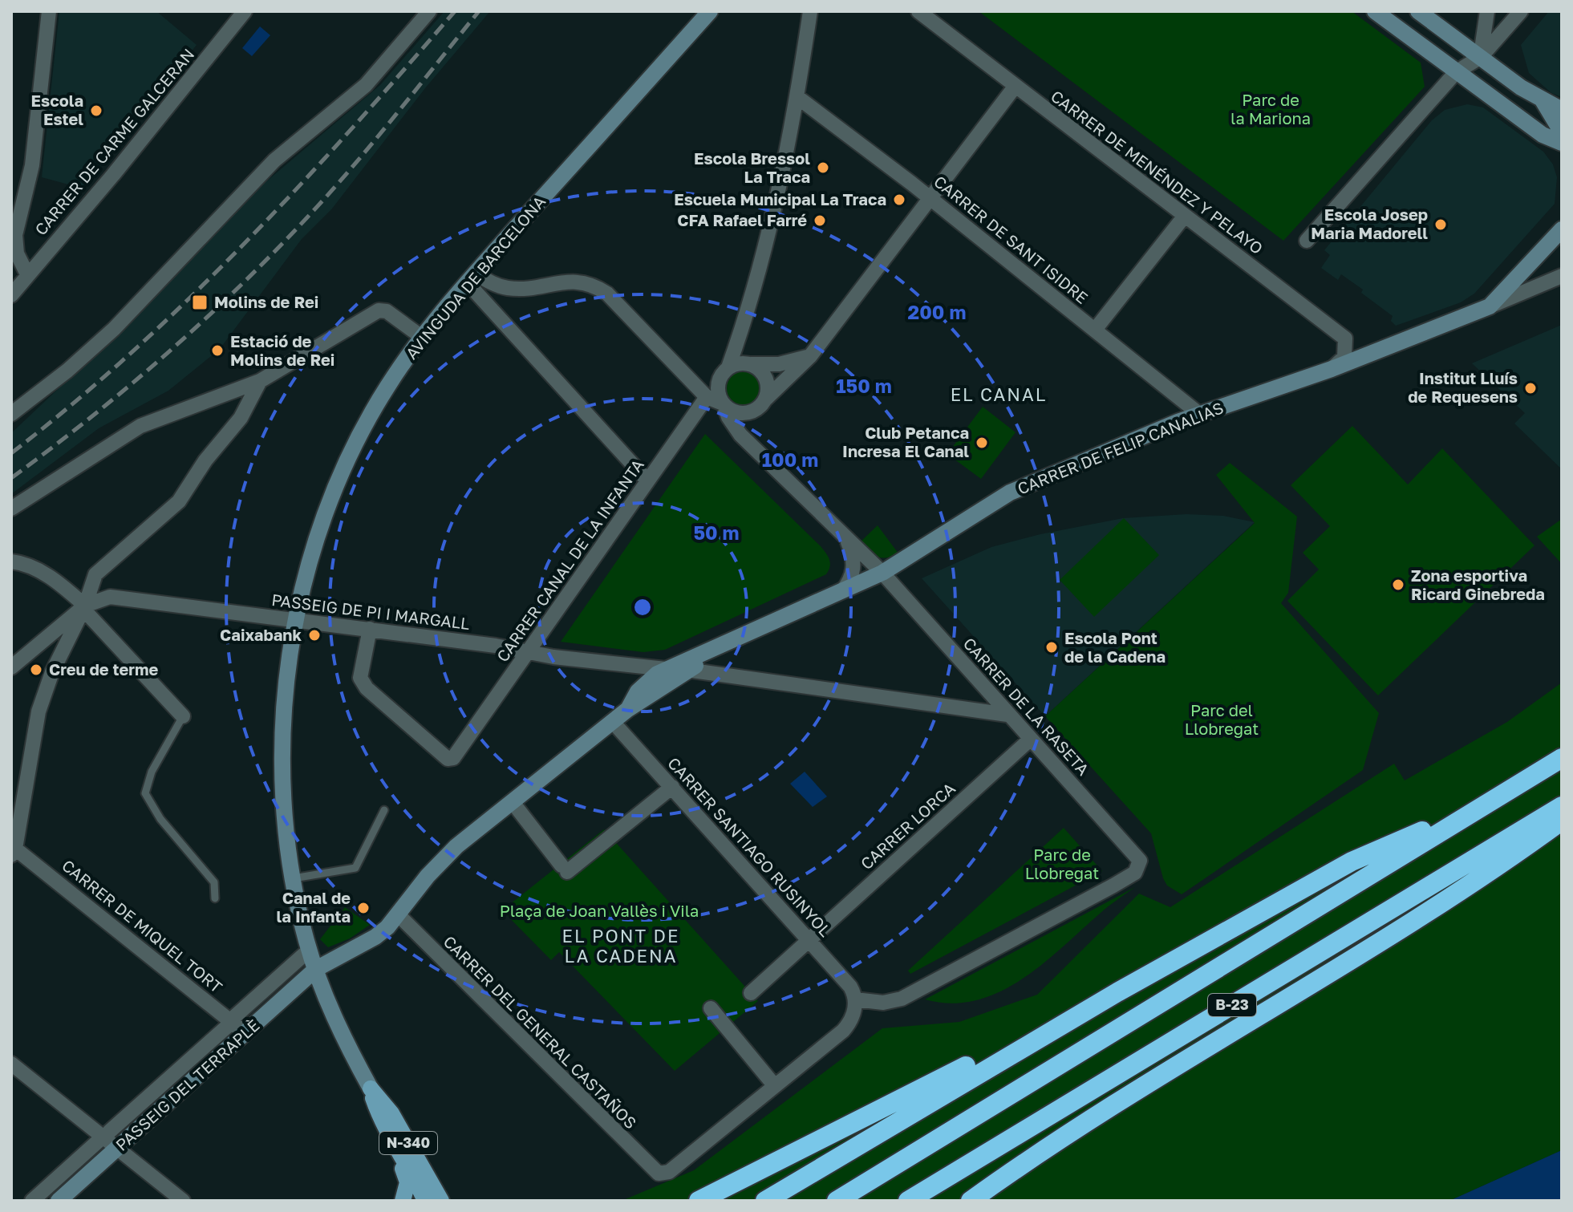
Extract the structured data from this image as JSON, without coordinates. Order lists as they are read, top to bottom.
{
  "streets": {
    "highway": ["B-23"],
    "main road": ["N-340"],
    "street": [
      "CARRER DE CARME GALCERAN",
      "CARRER DE MENÉNDEZ Y PELAYO",
      "CARRER DE SANT ISIDRE",
      "AVINGUDA DE BARCELONA",
      "CARRER DE FELIP CANALIAS",
      "CARRER CANAL DE LA INFANTA",
      "PASSEIG DE PI I MARGALL",
      "CARRER DE LA RASETA",
      "CARRER LORCA",
      "CARRER SANTIAGO RUSINYOL",
      "CARRER DE MIQUEL TORT",
      "CARRER DEL GENERAL CASTAÑOS",
      "PASSEIG DEL TERRAPLÈ"
    ]
  },
  "crossings": [
    ["CARRER DE MENÉNDEZ Y PELAYO", "CARRER DE FELIP CANALIAS"],
    ["CARRER DE SANT ISIDRE", "CARRER DE FELIP CANALIAS"],
    ["AVINGUDA DE BARCELONA", "PASSEIG DE PI I MARGALL"],
    ["AVINGUDA DE BARCELONA", "N-340"],
    ["CARRER DE FELIP CANALIAS", "PASSEIG DE PI I MARGALL"],
    ["CARRER DE FELIP CANALIAS", "CARRER DE LA RASETA"],
    ["CARRER DE FELIP CANALIAS", "PASSEIG DEL TERRAPLÈ"],
    ["CARRER CANAL DE LA INFANTA", "PASSEIG DE PI I MARGALL"],
    ["PASSEIG DE PI I MARGALL", "N-340"],
    ["CARRER DE LA RASETA", "CARRER LORCA"],
    ["CARRER DE LA RASETA", "CARRER SANTIAGO RUSINYOL"],
    ["CARRER LORCA", "CARRER SANTIAGO RUSINYOL"],
    ["CARRER SANTIAGO RUSINYOL", "PASSEIG DEL TERRAPLÈ"],
    ["CARRER DE MIQUEL TORT", "PASSEIG DEL TERRAPLÈ"],
    ["CARRER DEL GENERAL CASTAÑOS", "PASSEIG DEL TERRAPLÈ"],
    ["PASSEIG DEL TERRAPLÈ", "N-340"]
  ],
  "districts": ["EL CANAL", "EL PONT DE LA CADENA"],
  "parks": [
    "Parc de la Mariona",
    "Parc del Llobregat",
    "Parc de Llobregat",
    "Plaça de Joan Vallès i Vila"
  ],
  "places": {
    "other": [
      "Escola Estel",
      "Escola Bressol La Traca",
      "Escuela Municipal La Traca",
      "CFA Rafael Farré",
      "Escola Josep Maria Madorell",
      "Estació de Molins de Rei",
      "Institut Lluís de Requesens",
      "Club Petanca Incresa El Canal",
      "Zona esportiva Ricard Ginebreda",
      "Caixabank",
      "Escola Pont de la Cadena",
      "Creu de terme",
      "Canal de la Infanta"
    ],
    "transit": ["Molins de Rei"]
  },
  "rings": [
    "200 m",
    "150 m",
    "100 m",
    "50 m"
  ]
}
